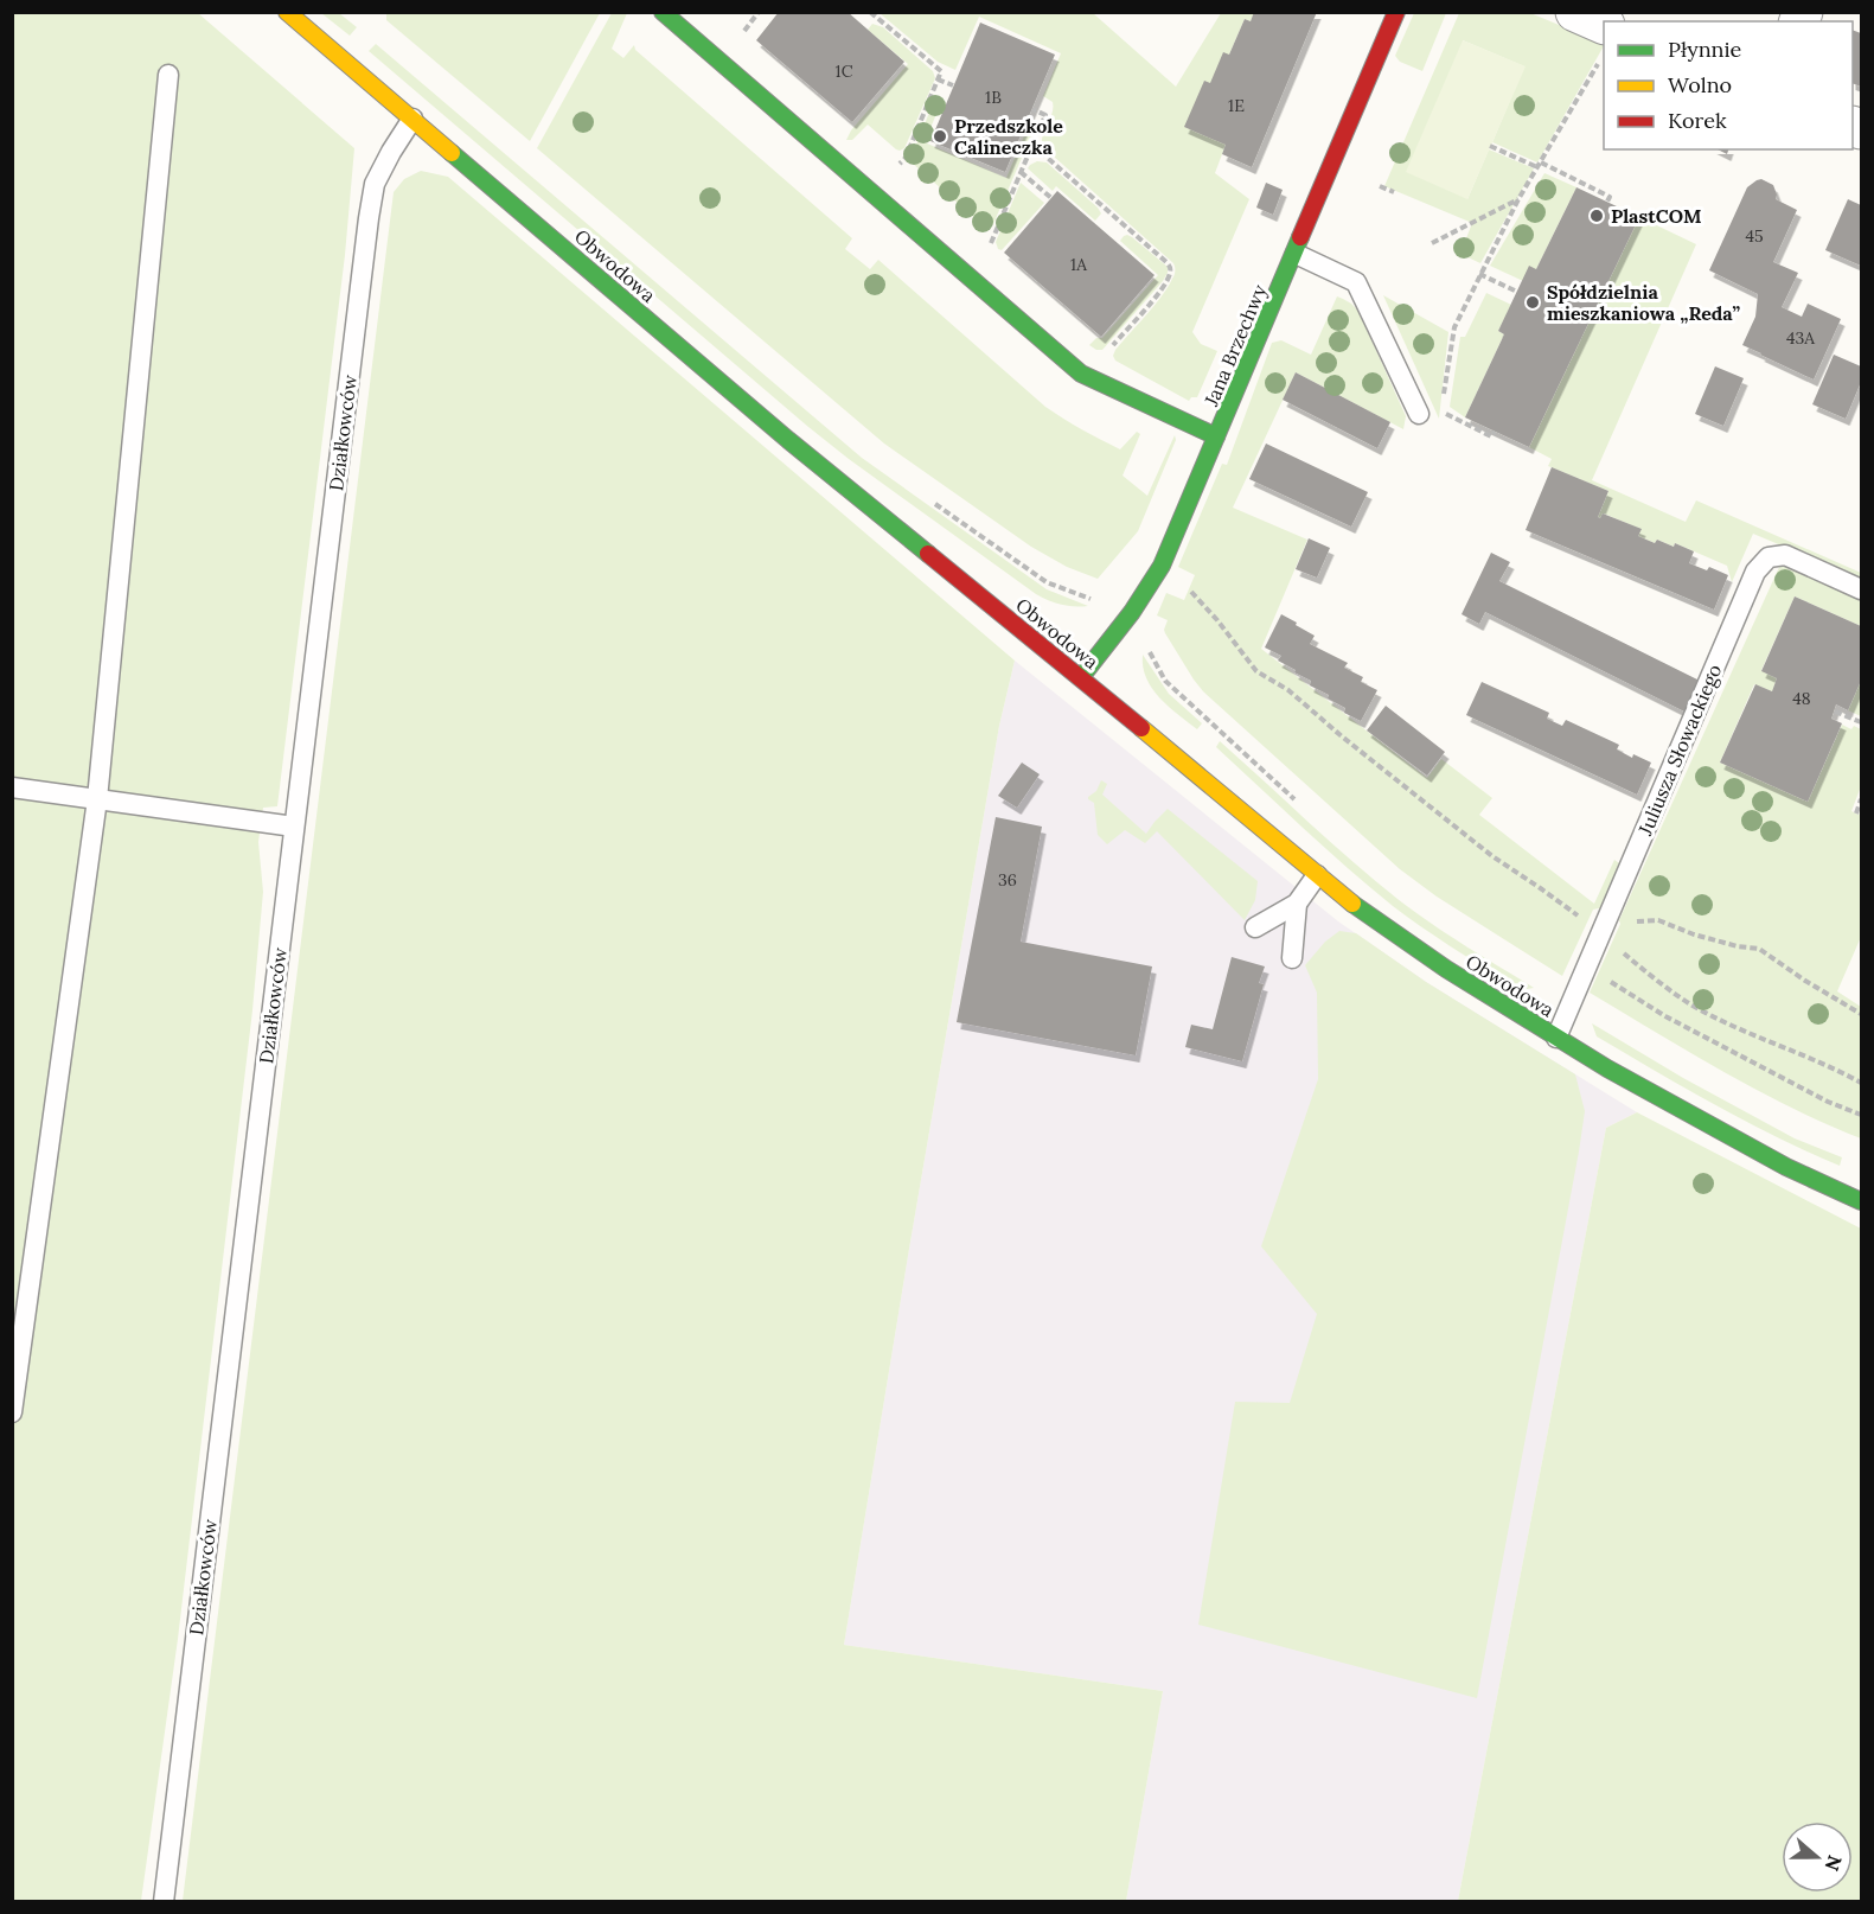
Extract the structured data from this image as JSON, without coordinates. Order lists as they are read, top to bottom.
{
  "streets": {
    "main road": ["Obwodowa", "Jana Brzechwy"],
    "lane": ["Działkowców", "Juliusza Słowackiego"]
  },
  "crossings": [
    ["Obwodowa", "Jana Brzechwy"],
    ["Obwodowa", "Działkowców"],
    ["Obwodowa", "Juliusza Słowackiego"]
  ],
  "places": ["Przedszkole Calineczka", "PlastCOM", "Spółdzielnia mieszkaniowa „Reda”"],
  "house_numbers": [
    "1C",
    "1B",
    "1E",
    "45",
    "1A",
    "43A",
    "48",
    "36"
  ],
  "legend": ["Płynnie", "Wolno", "Korek"],
  "north": "right"
}
